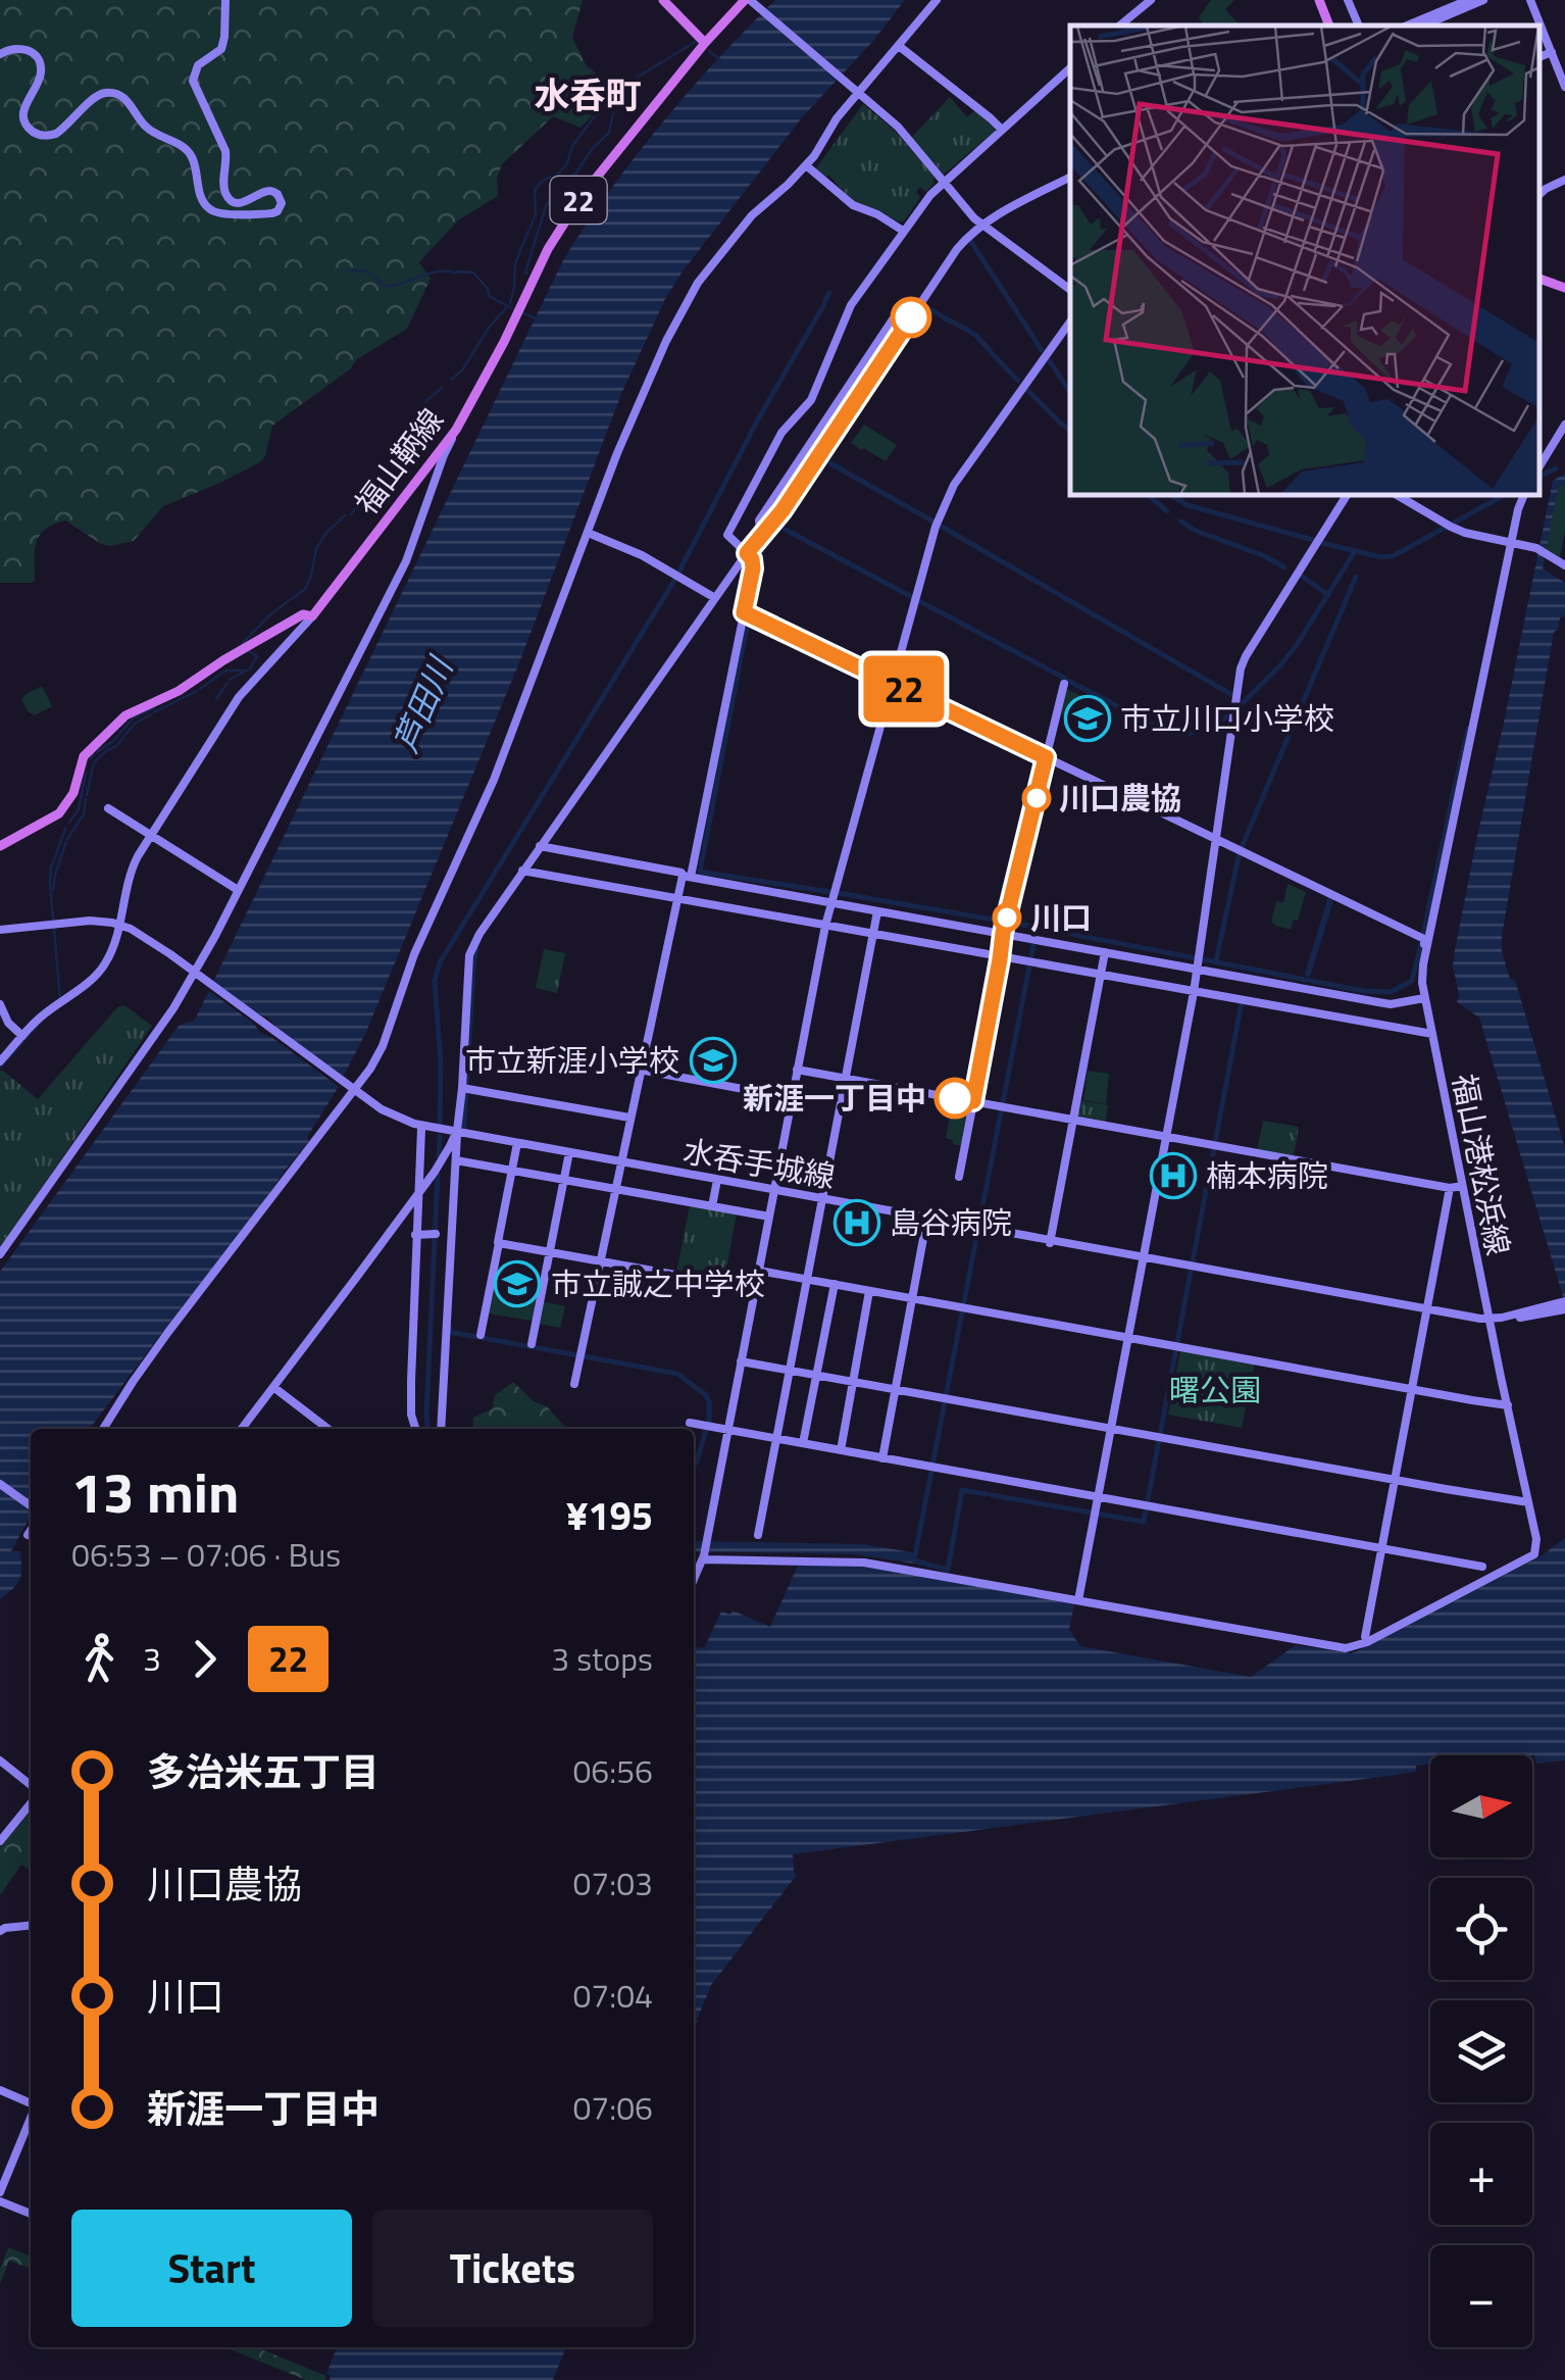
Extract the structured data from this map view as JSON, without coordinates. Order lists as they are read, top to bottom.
{
  "streets": {
    "main road": ["22", "福山鞆線"],
    "street": ["水呑手城線", "福山港松浜線"]
  },
  "crossings": [
    ["水呑手城線", "福山港松浜線"]
  ],
  "districts": ["水呑町"],
  "water": ["芦田川"],
  "parks": ["曙公園"],
  "places": {
    "school or university": ["市立川口小学校", "市立新涯小学校", "市立誠之中学校"],
    "other": ["川口農協", "川口", "新涯一丁目中"],
    "hospital": ["楠本病院", "島谷病院"]
  },
  "lines": ["bus line 22"],
  "north": "right",
  "page": {
    "on_map": "22",
    "heading": ["13 min", "06:53 – 07:06 · Bus", "¥195"],
    "legs": ["3", "22", "3 stops"],
    "list": [
      {
        "name": "多治米五丁目",
        "value": "06:56"
      },
      {
        "name": "川口農協",
        "value": "07:03"
      },
      {
        "name": "川口",
        "value": "07:04"
      },
      {
        "name": "新涯一丁目中",
        "value": "07:06"
      }
    ],
    "map_buttons": ["+", "−"],
    "buttons": ["Start", "Tickets"]
  }
}
